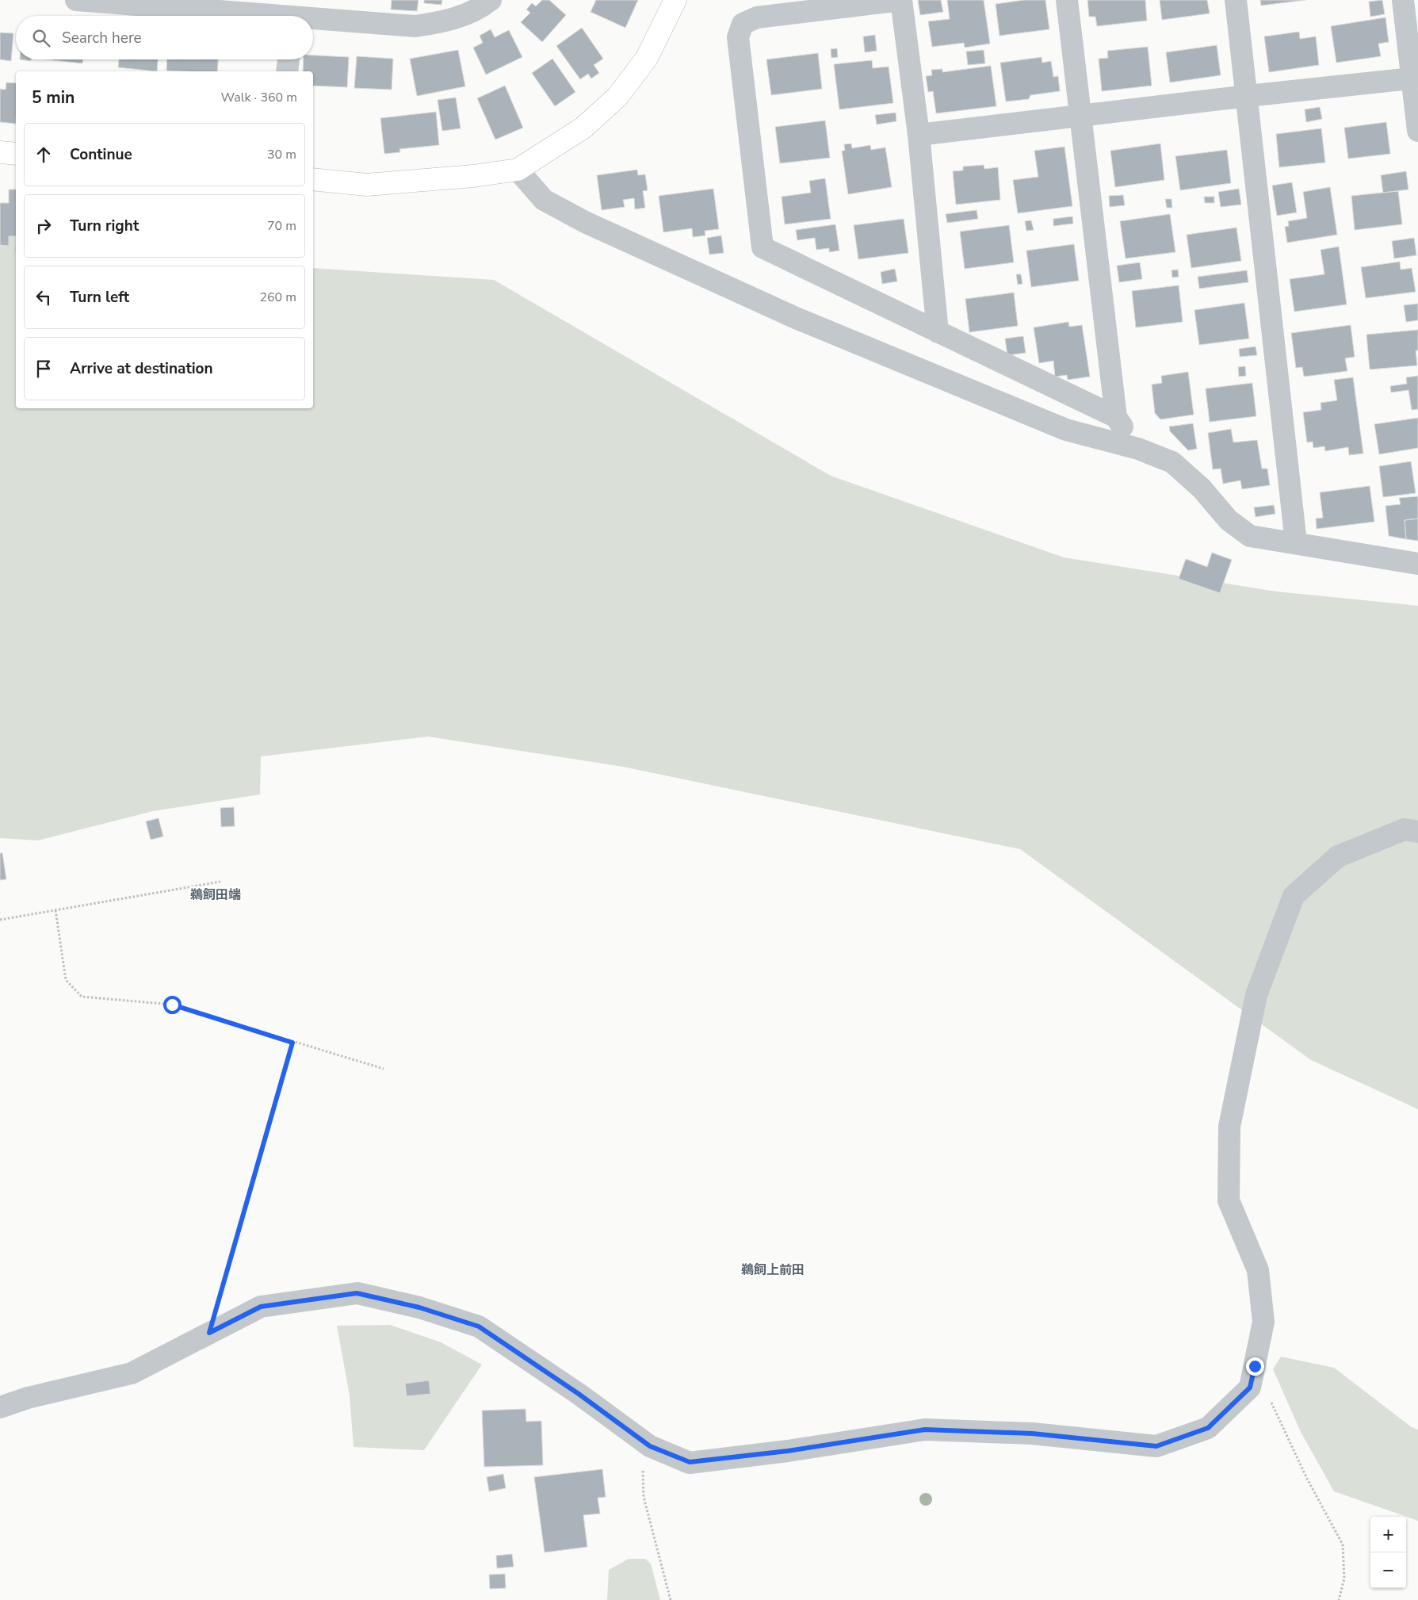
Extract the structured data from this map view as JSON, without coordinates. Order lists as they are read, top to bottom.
{
  "districts": ["鵜飼田端", "鵜飼上前田"],
  "page": {
    "search": "Search here",
    "heading": ["5 min", "Walk · 360 m"],
    "list": [
      ["Continue", "30 m"],
      ["Turn right", "70 m"],
      ["Turn left", "260 m"],
      "Arrive at destination"
    ],
    "map_buttons": ["+", "−"]
  }
}
